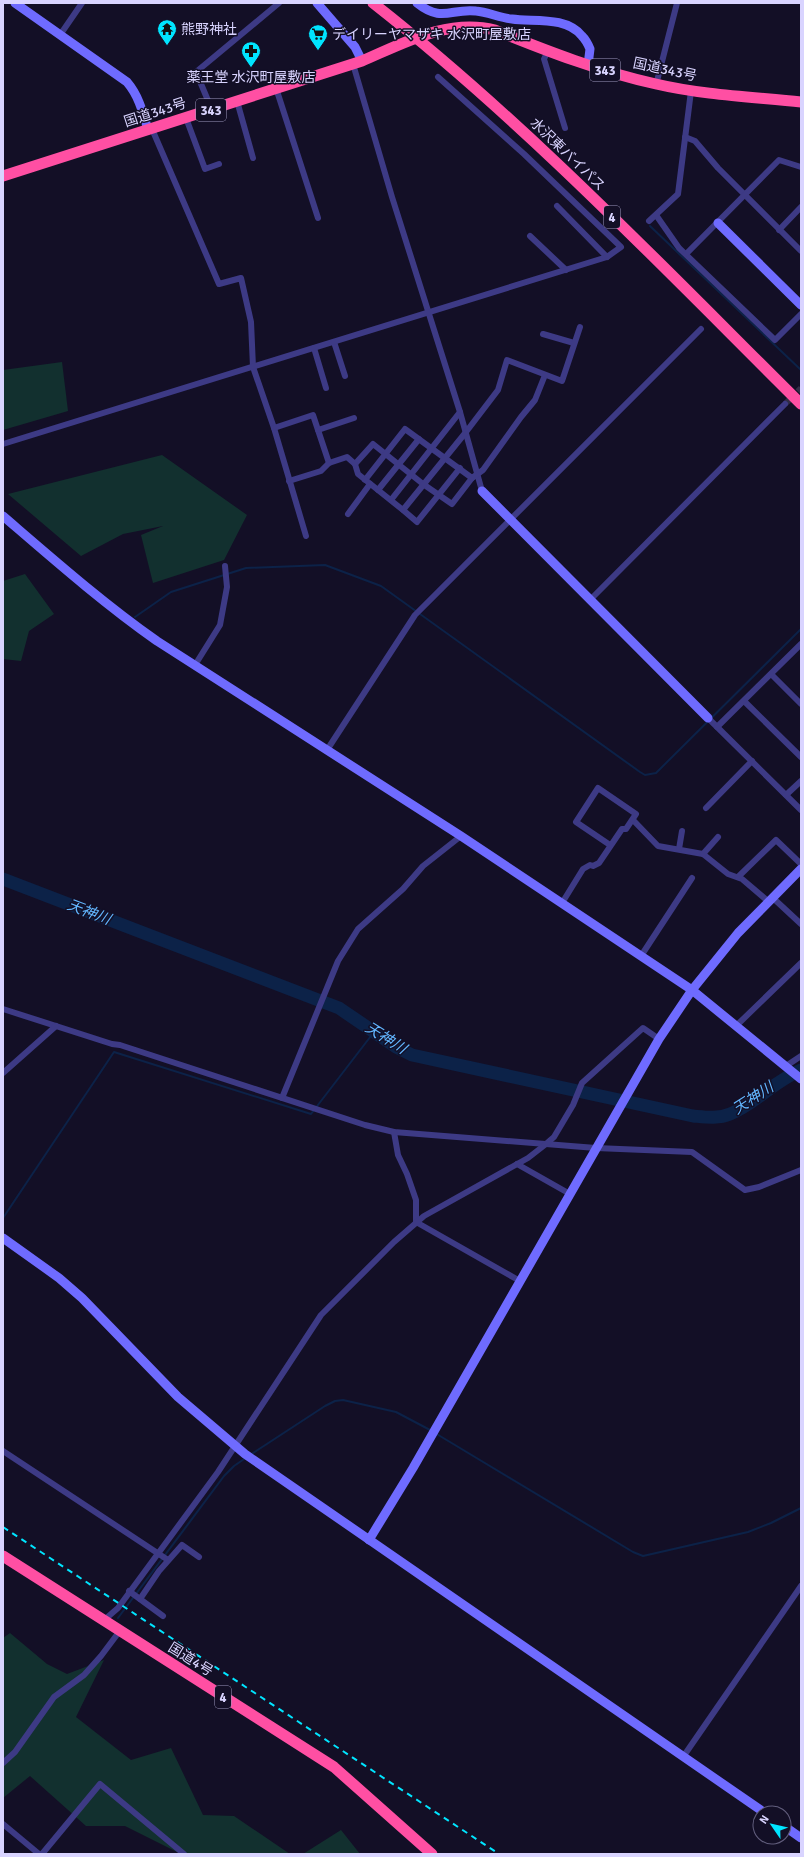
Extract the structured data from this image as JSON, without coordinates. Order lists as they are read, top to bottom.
{
  "streets": {
    "highway": [
      "国道343号",
      "343",
      "水沢東バイパス",
      "4",
      "国道4号"
    ]
  },
  "crossings": [
    ["国道343号", "水沢東バイパス"]
  ],
  "water": ["天神川"],
  "places": {
    "temple": ["熊野神社"],
    "supermarket": ["デイリーヤマザキ 水沢町屋敷店"],
    "pharmacy": ["薬王堂 水沢町屋敷店"]
  },
  "north": "top left"
}
